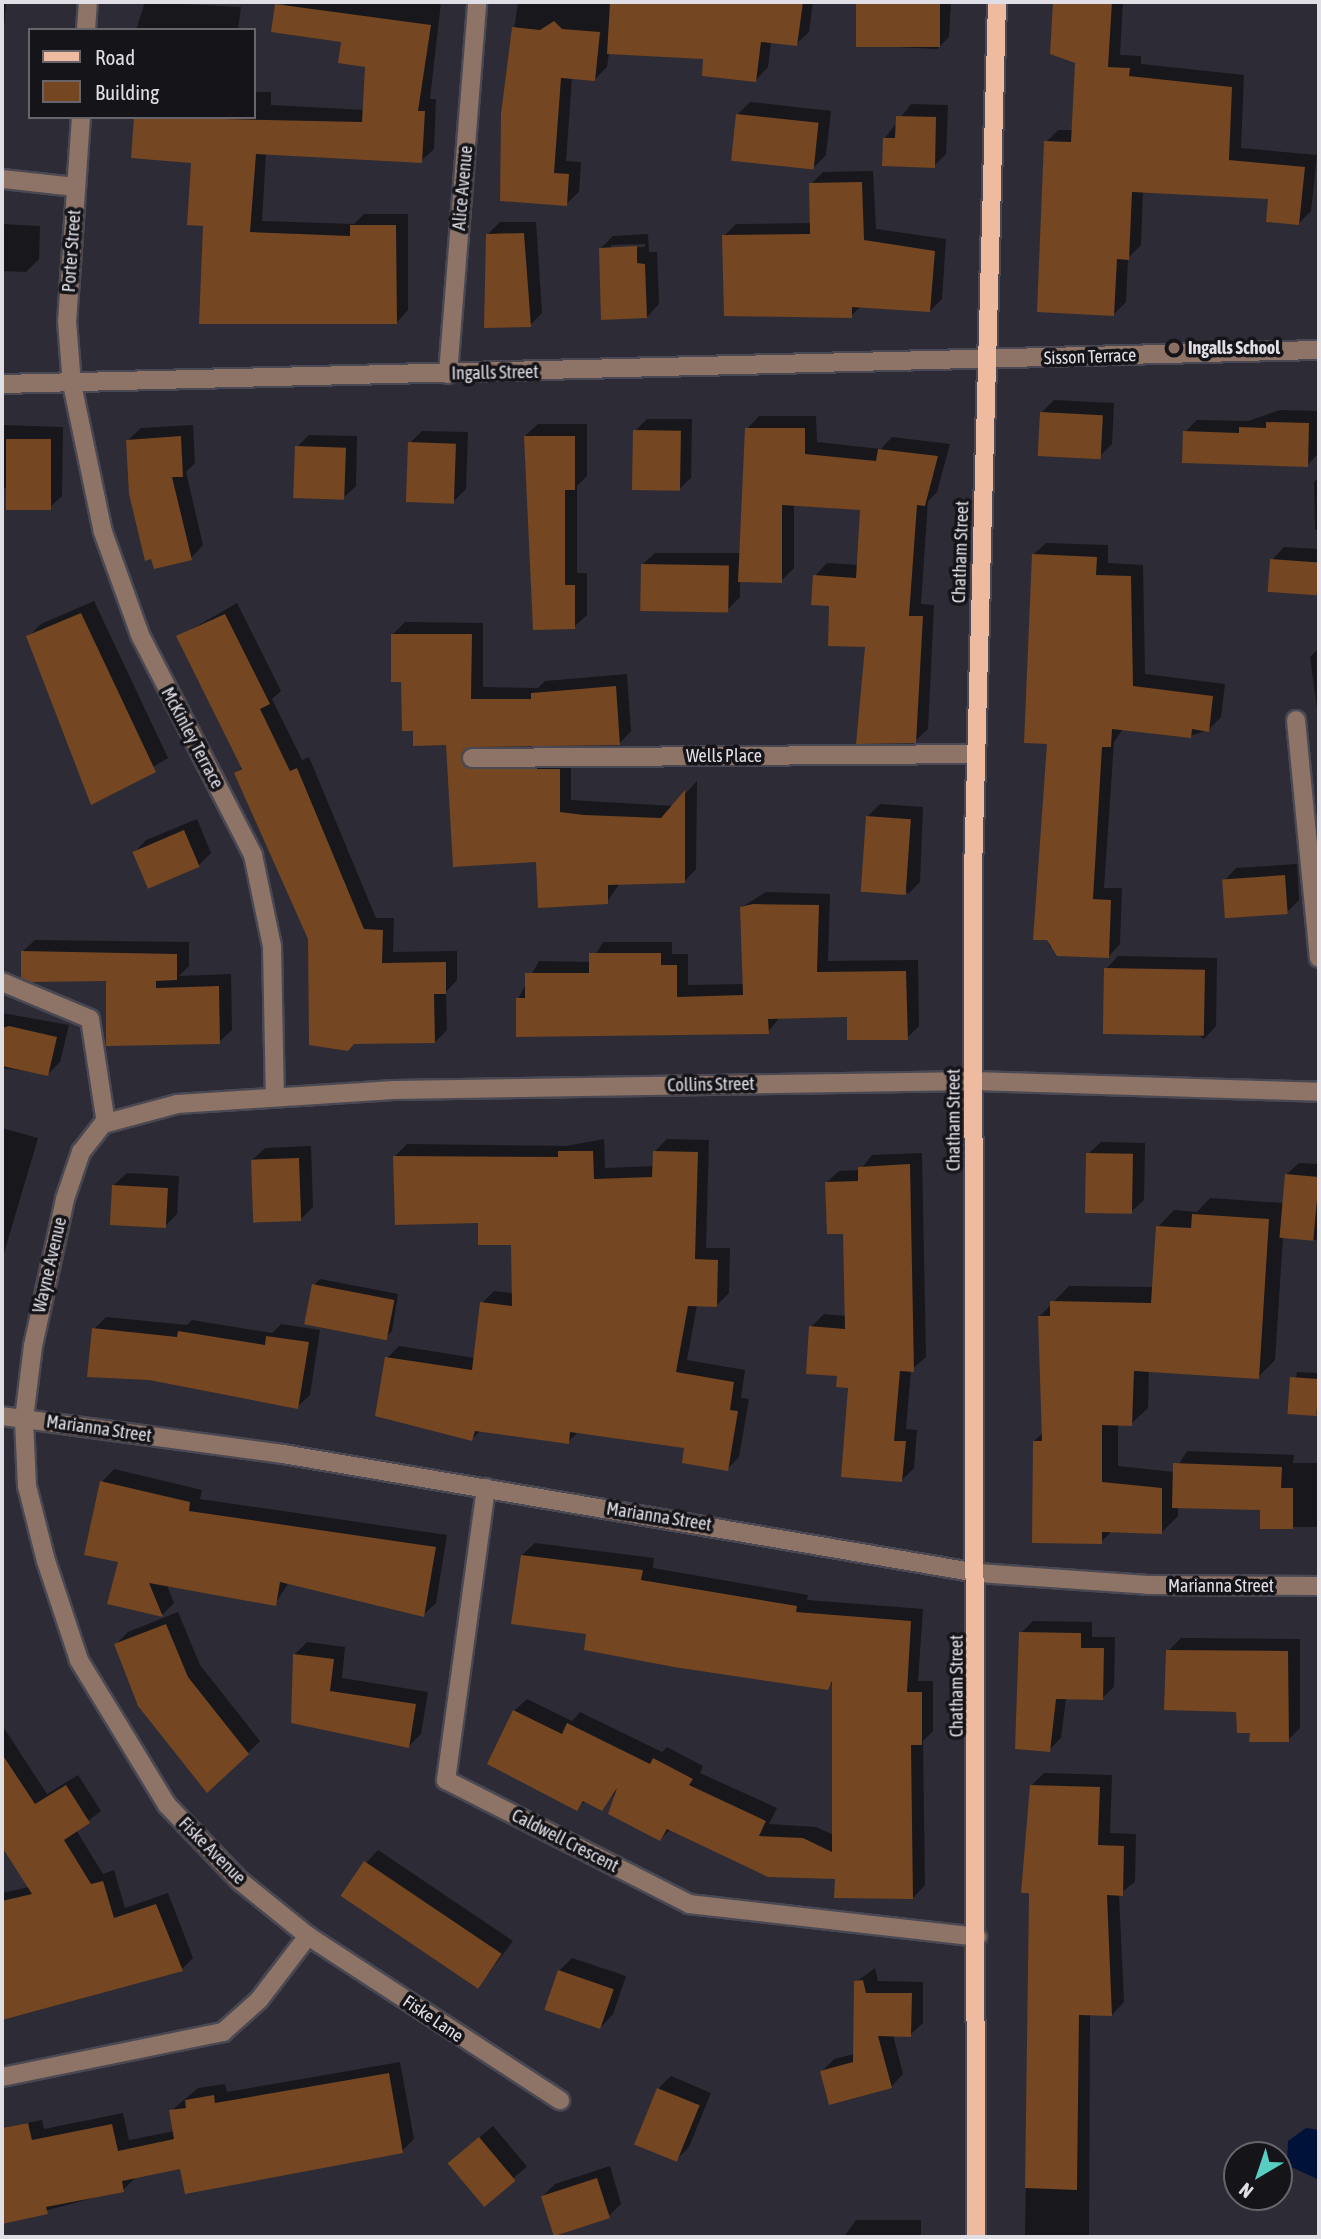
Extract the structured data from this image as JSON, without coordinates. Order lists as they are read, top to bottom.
{
  "streets": {
    "main road": ["Chatham Street"],
    "street": [
      "Alice Avenue",
      "Porter Street",
      "Sisson Terrace",
      "Ingalls Street",
      "McKinley Terrace",
      "Wells Place",
      "Collins Street",
      "Wayne Avenue",
      "Marianna Street",
      "Caldwell Crescent",
      "Fiske Avenue",
      "Fiske Lane"
    ]
  },
  "crossings": [
    ["Alice Avenue", "Ingalls Street"],
    ["Porter Street", "Ingalls Street"],
    ["Porter Street", "McKinley Terrace"],
    ["Sisson Terrace", "Ingalls Street"],
    ["Sisson Terrace", "Chatham Street"],
    ["Ingalls Street", "Chatham Street"],
    ["Ingalls Street", "McKinley Terrace"],
    ["Chatham Street", "Wells Place"],
    ["Chatham Street", "Collins Street"],
    ["Chatham Street", "Marianna Street"],
    ["Chatham Street", "Caldwell Crescent"],
    ["McKinley Terrace", "Collins Street"],
    ["Collins Street", "Wayne Avenue"],
    ["Wayne Avenue", "Marianna Street"],
    ["Wayne Avenue", "Fiske Avenue"],
    ["Marianna Street", "Caldwell Crescent"],
    ["Marianna Street", "Fiske Avenue"],
    ["Fiske Avenue", "Fiske Lane"]
  ],
  "places": ["Ingalls School"],
  "legend": ["Road", "Building"],
  "north": "bottom left"
}
